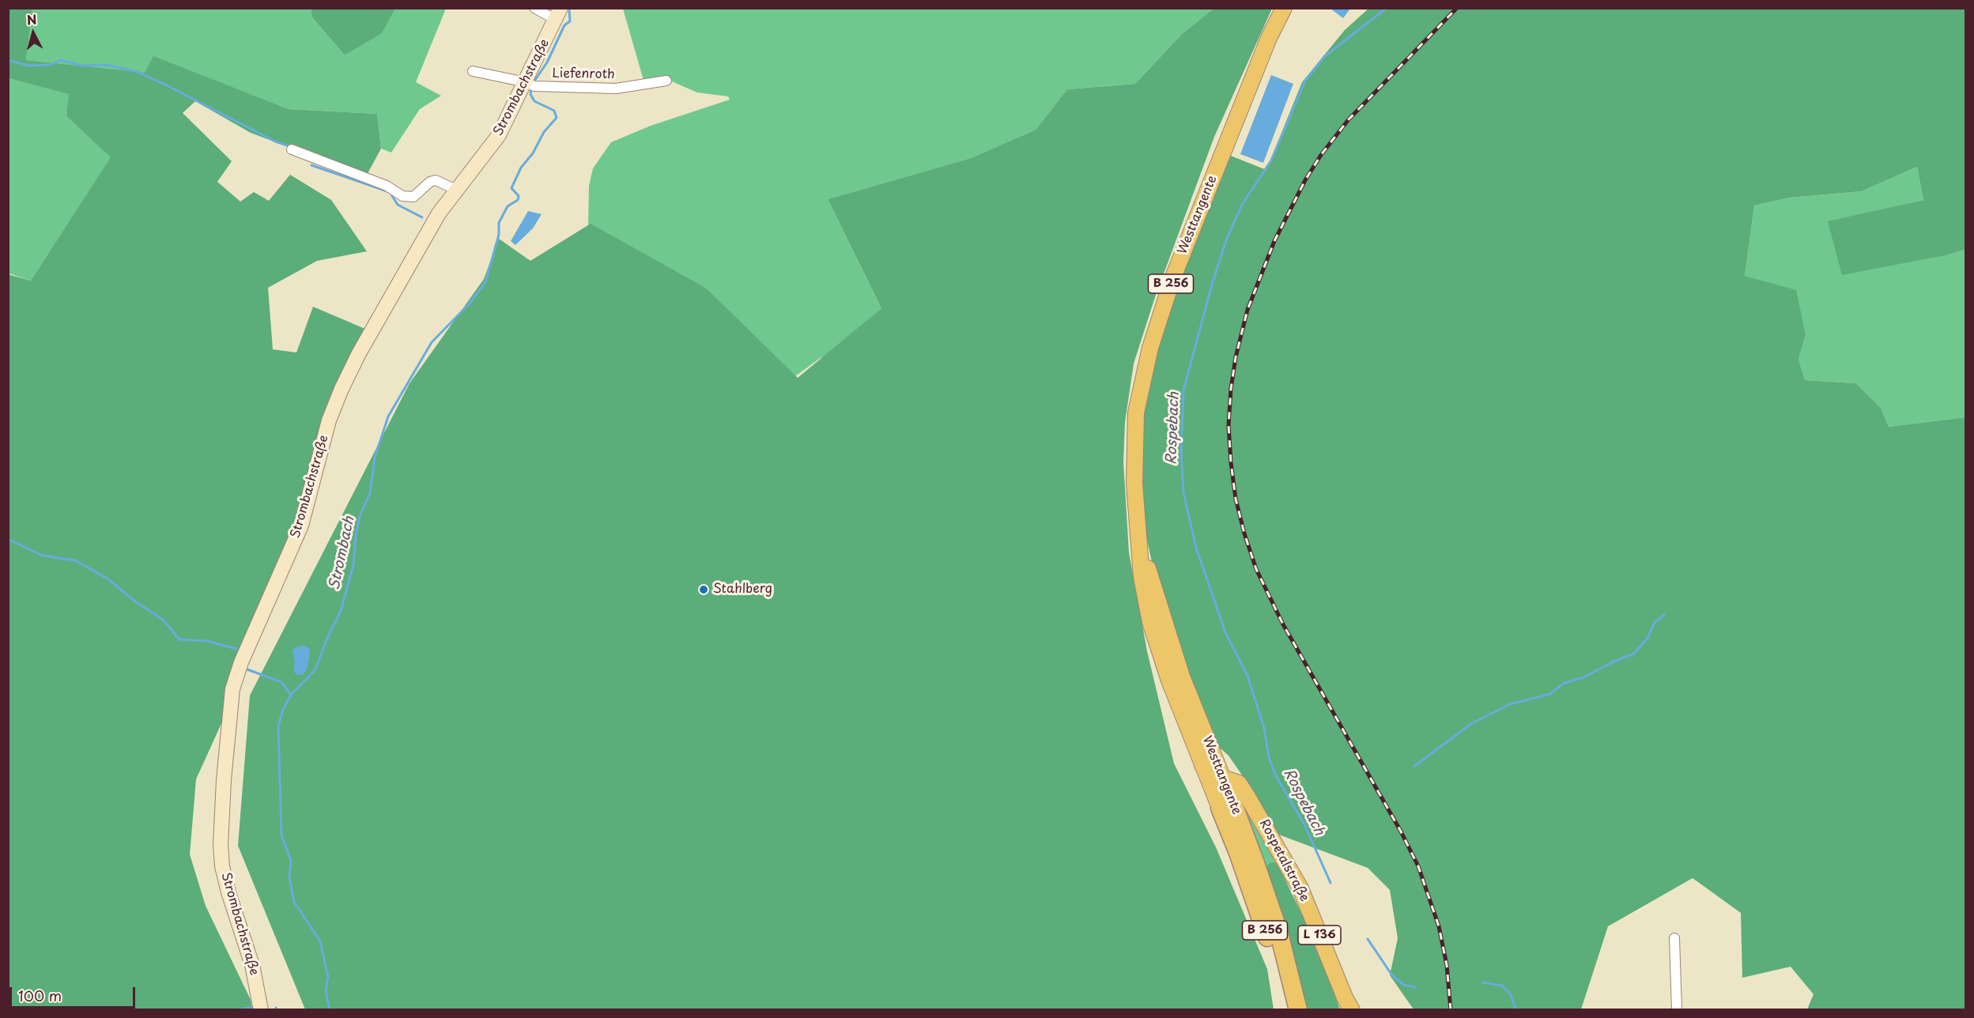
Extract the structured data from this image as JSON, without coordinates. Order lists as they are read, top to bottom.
{
  "streets": {
    "highway": ["Westtangente", "B 256"],
    "main road": ["Strombachstraße", "Rospetalstraße", "L 136"],
    "street": ["Liefenroth"]
  },
  "crossings": [
    ["Liefenroth", "Strombachstraße"],
    ["Westtangente", "Rospetalstraße"]
  ],
  "water": ["Rospebach", "Strombach"],
  "places": ["Stahlberg"],
  "scale_bar": "100 m",
  "north": "top"
}
